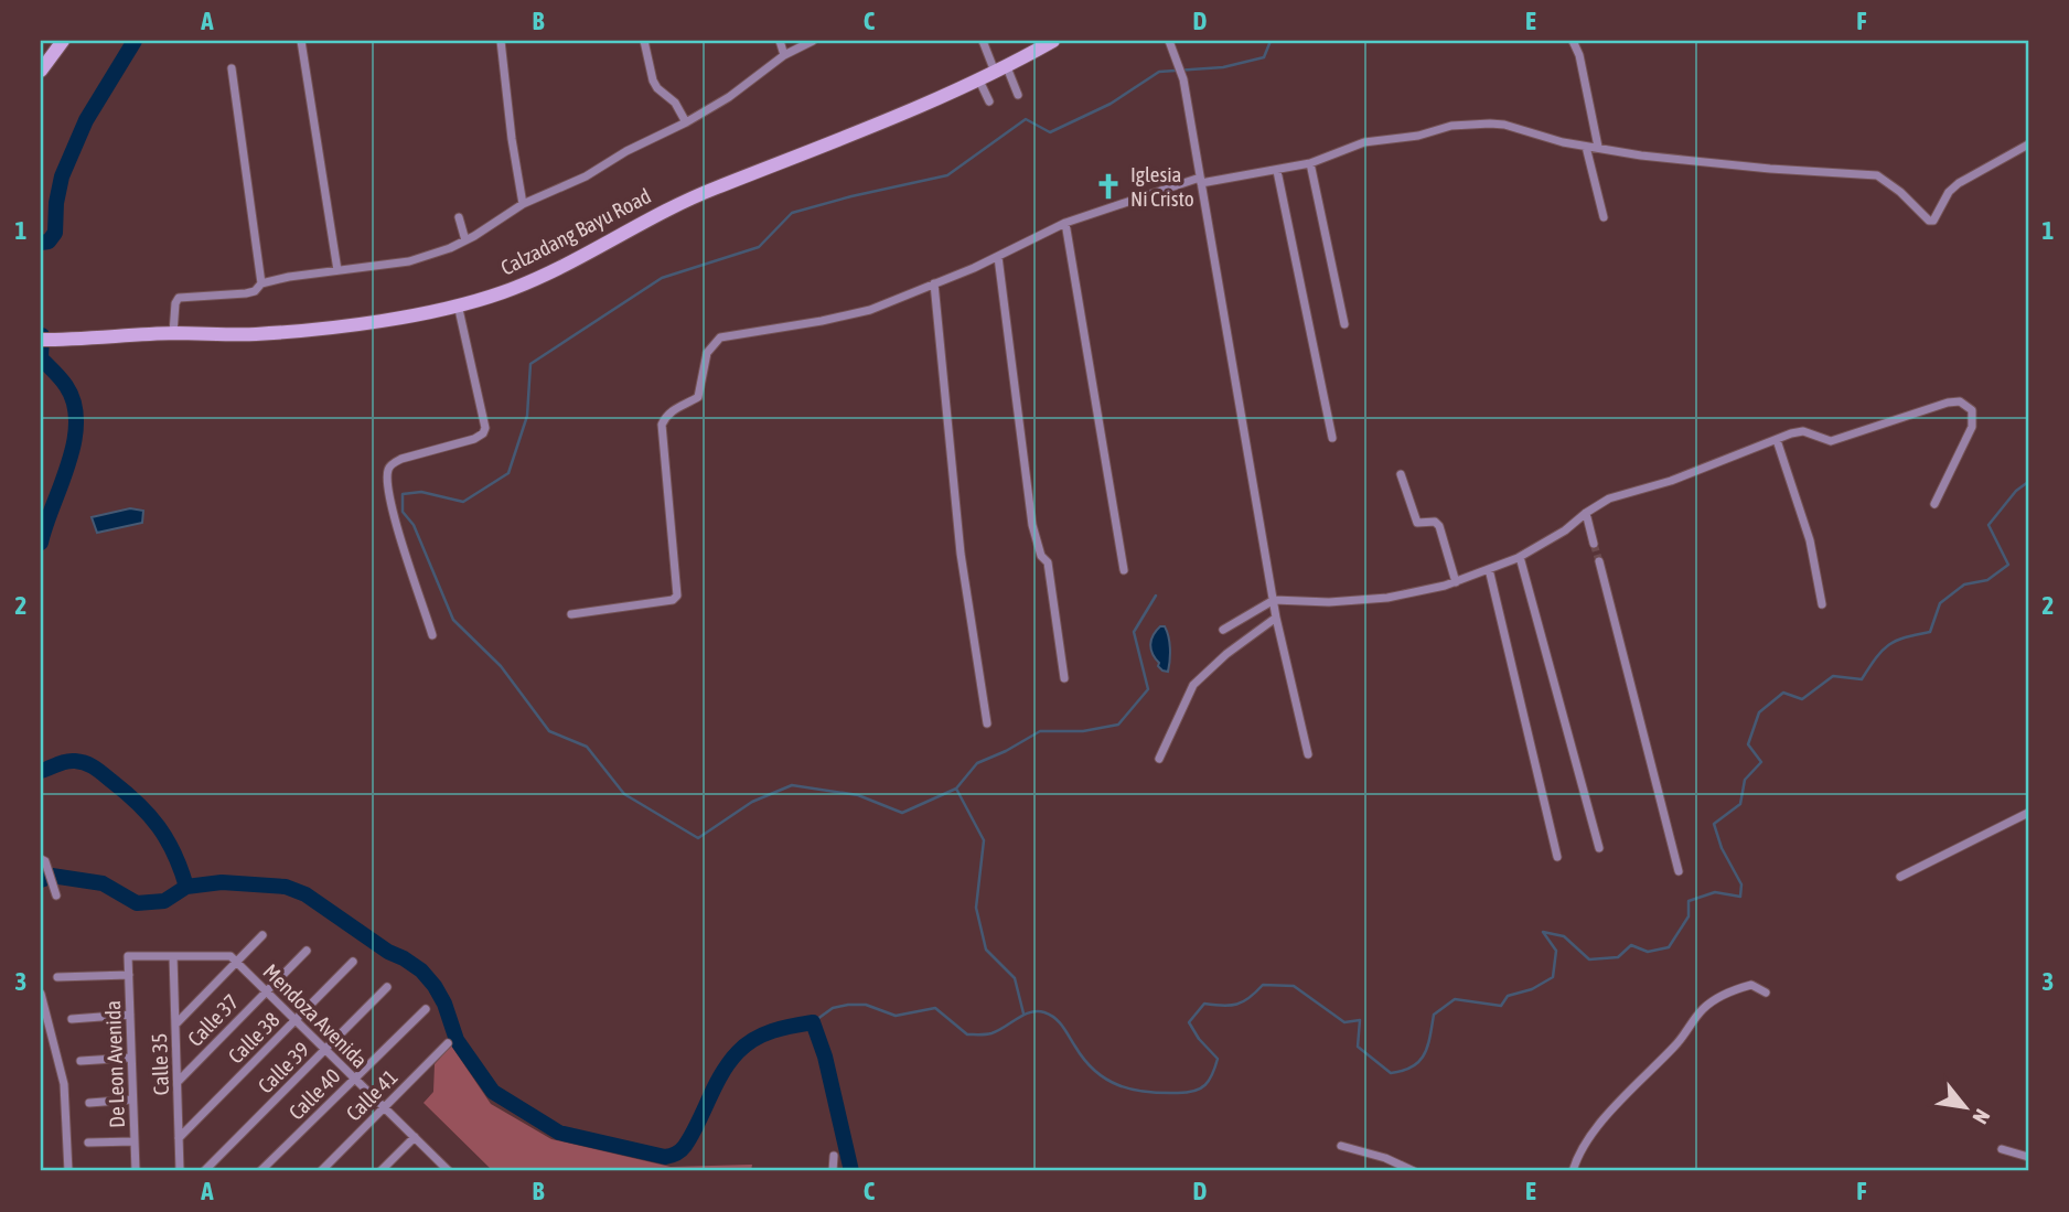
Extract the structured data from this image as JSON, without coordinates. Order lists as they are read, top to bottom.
{
  "streets": {
    "street": [
      "Calzadang Bayu Road",
      "Mendoza Avenida",
      "Calle 37",
      "Calle 38",
      "De Leon Avenida",
      "Calle 35",
      "Calle 39",
      "Calle 40",
      "Calle 41"
    ]
  },
  "crossings": [
    ["Mendoza Avenida", "Calle 37"],
    ["Mendoza Avenida", "Calle 38"],
    ["Mendoza Avenida", "De Leon Avenida"],
    ["Mendoza Avenida", "Calle 35"],
    ["Mendoza Avenida", "Calle 39"],
    ["Mendoza Avenida", "Calle 40"],
    ["Mendoza Avenida", "Calle 41"],
    ["Calle 37", "Calle 35"],
    ["Calle 38", "Calle 35"]
  ],
  "places": {
    "church": ["Iglesia Ni Cristo"]
  },
  "north": "bottom right",
  "grid": {
    "columns": [
      "A",
      "B",
      "C",
      "D",
      "E",
      "F"
    ],
    "rows": ["1", "2", "3"]
  }
}
